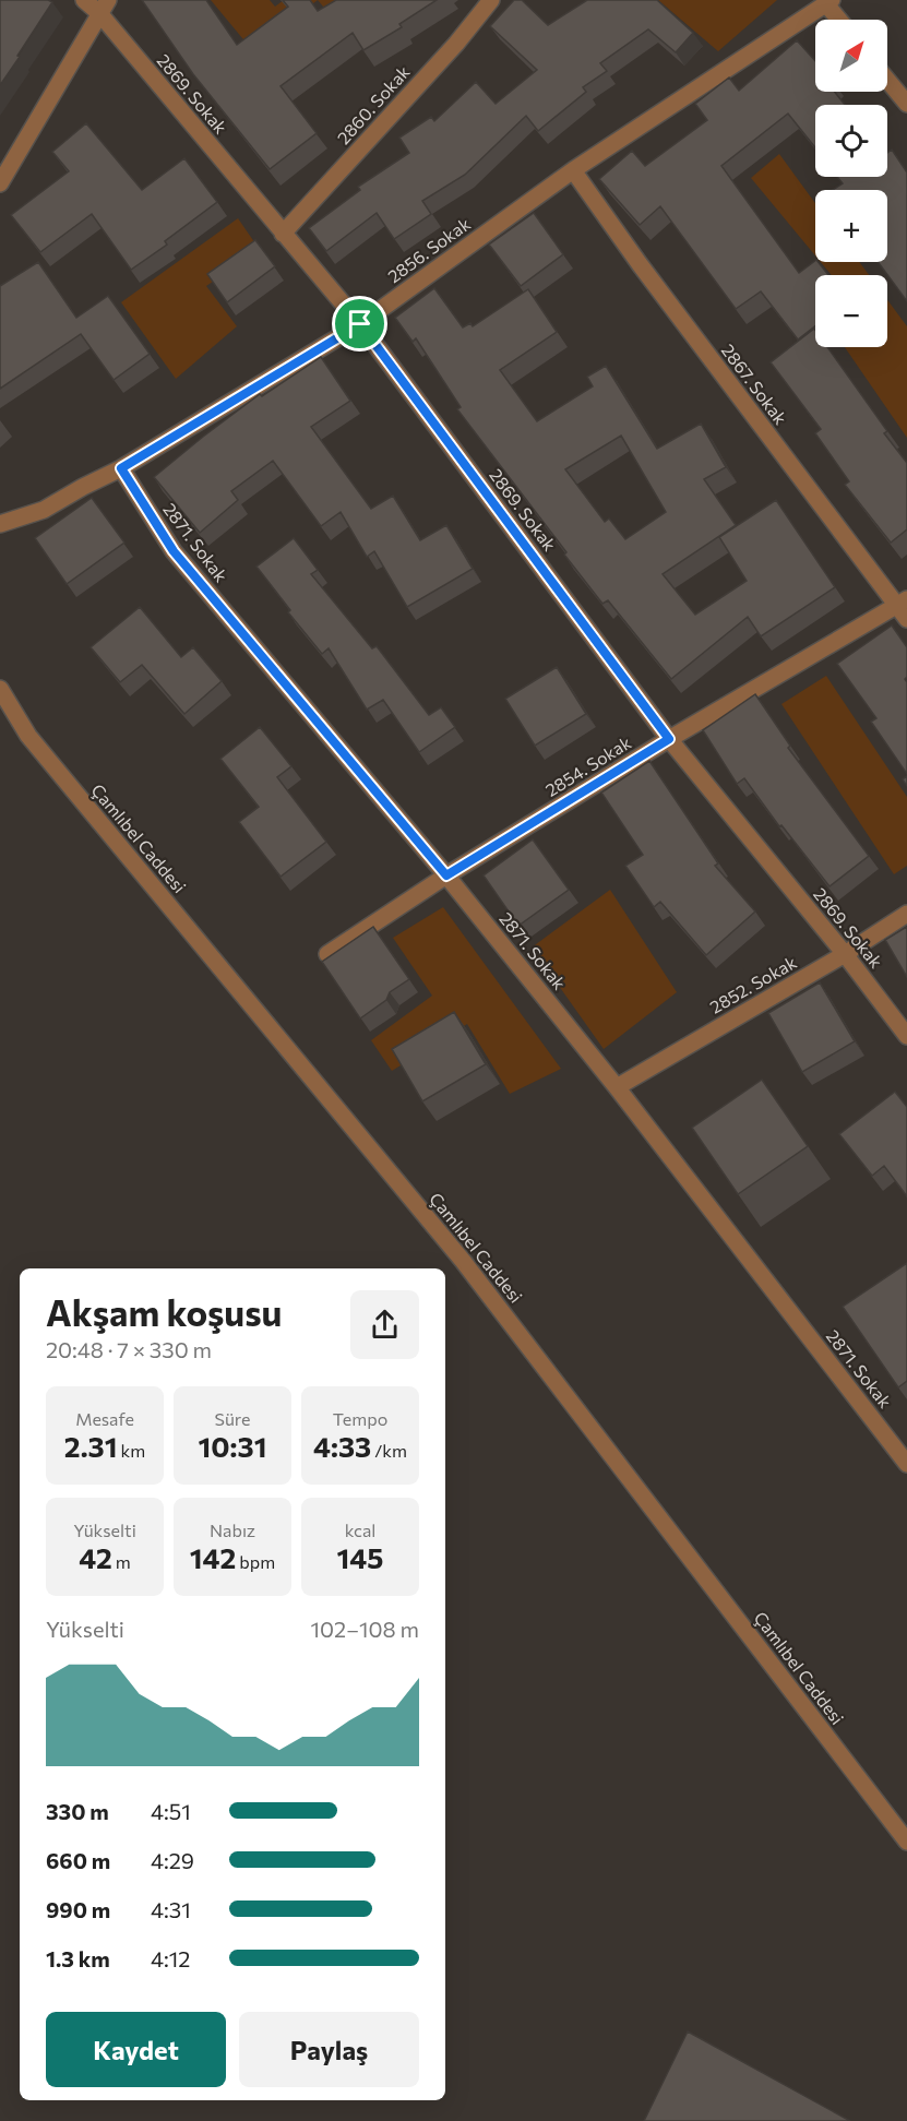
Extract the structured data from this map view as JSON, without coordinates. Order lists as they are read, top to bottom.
{
  "streets": {
    "street": [
      "2869. Sokak",
      "2860. Sokak",
      "2856. Sokak",
      "2867. Sokak",
      "2871. Sokak",
      "2854. Sokak",
      "Çamlıbel Caddesi",
      "2852. Sokak"
    ]
  },
  "crossings": [
    ["2869. Sokak", "2860. Sokak"],
    ["2869. Sokak", "2856. Sokak"],
    ["2869. Sokak", "2854. Sokak"],
    ["2869. Sokak", "2852. Sokak"],
    ["2856. Sokak", "2867. Sokak"],
    ["2856. Sokak", "2871. Sokak"],
    ["2867. Sokak", "2854. Sokak"],
    ["2871. Sokak", "2854. Sokak"],
    ["2871. Sokak", "2852. Sokak"]
  ],
  "north": "top right",
  "page": {
    "map_buttons": ["+", "−"],
    "heading": ["Akşam koşusu", "20:48 · 7 × 330 m"],
    "stats": [
      ["Mesafe", "2.31 km"],
      ["Süre", "10:31"],
      ["Tempo", "4:33 /km"],
      ["Yükselti", "42 m"],
      ["Nabız", "142 bpm"],
      ["kcal", "145"]
    ],
    "chart": ["Yükselti", "102–108 m"],
    "list": [
      {
        "name": "330 m",
        "note": "4:51"
      },
      {
        "name": "660 m",
        "note": "4:29"
      },
      {
        "name": "990 m",
        "note": "4:31"
      },
      {
        "name": "1.3 km",
        "note": "4:12"
      }
    ],
    "buttons": ["Kaydet", "Paylaş"]
  }
}
